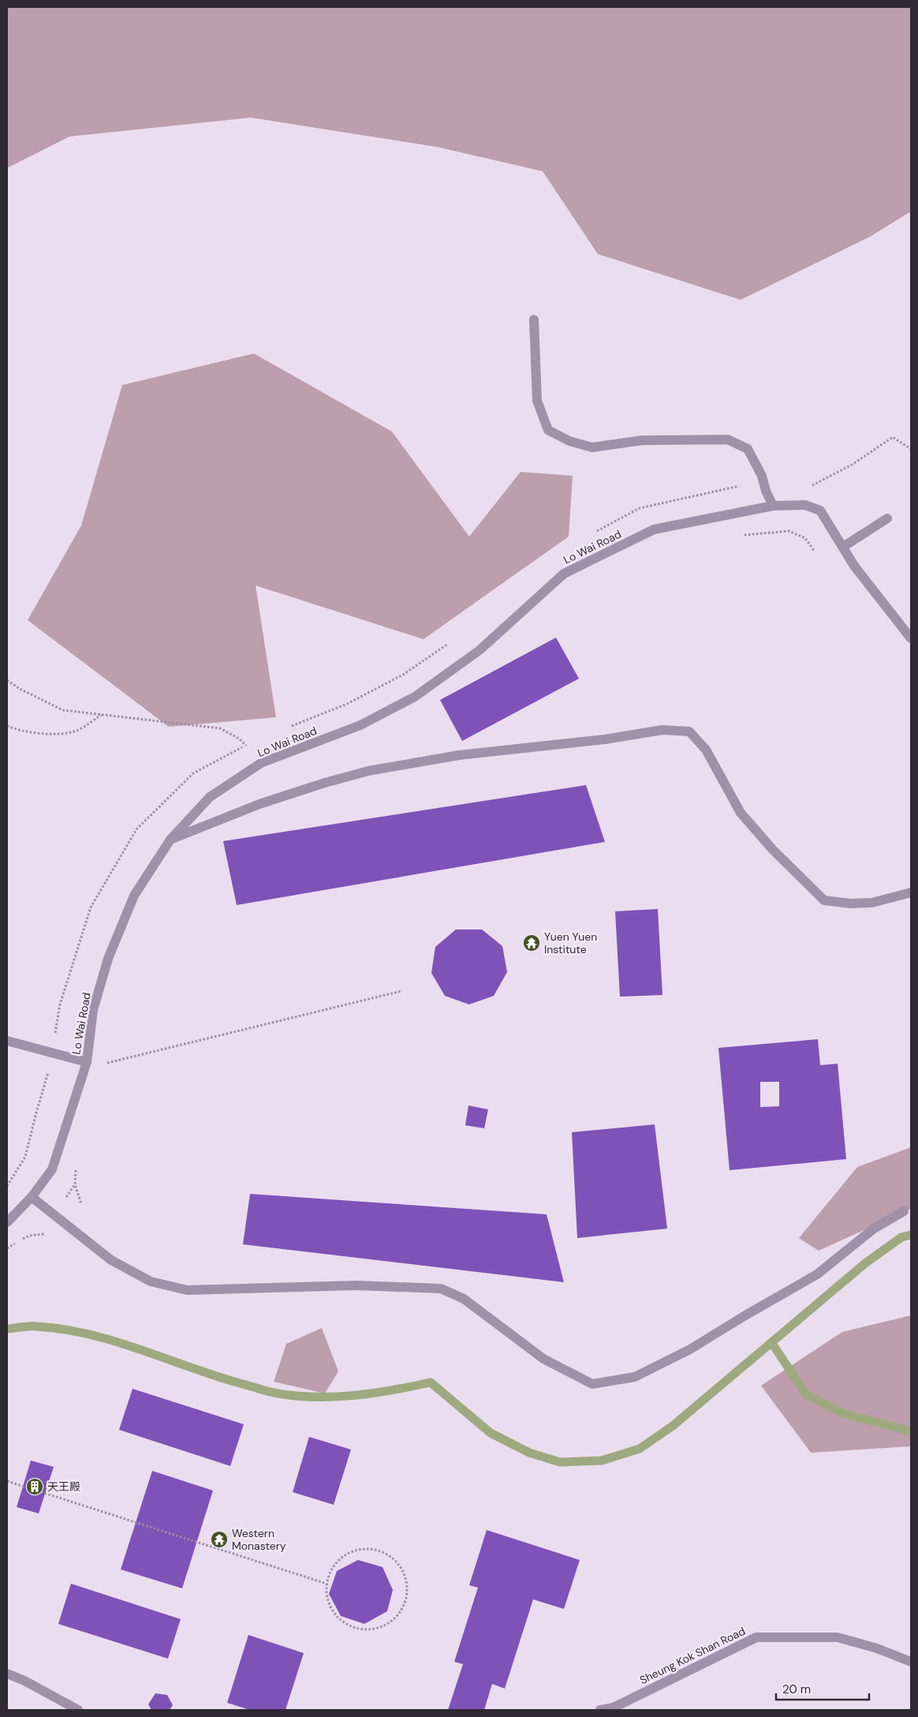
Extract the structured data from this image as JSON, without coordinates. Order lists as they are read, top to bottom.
{
  "streets": {
    "street": ["Lo Wai Road", "Sheung Kok Shan Road"]
  },
  "places": {
    "temple": ["Yuen Yuen Institute", "Western Monastery"],
    "building": ["天王殿"]
  },
  "scale_bar": "20 m"
}
